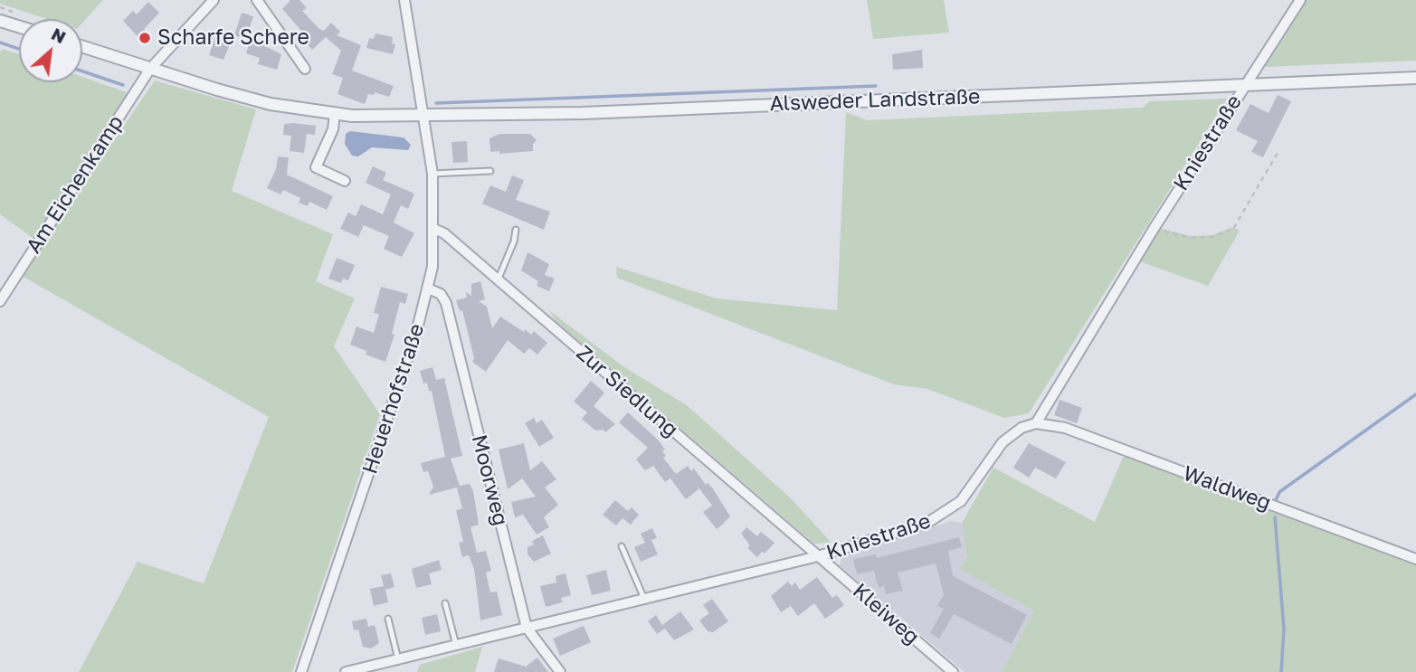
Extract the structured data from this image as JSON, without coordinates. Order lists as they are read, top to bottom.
{
  "streets": {
    "street": [
      "Alsweder Landstraße",
      "Kniestraße",
      "Am Eichenkamp",
      "Zur Siedlung",
      "Heuerhofstraße",
      "Moorweg",
      "Waldweg",
      "Kleiweg"
    ]
  },
  "crossings": [
    ["Alsweder Landstraße", "Kniestraße"],
    ["Alsweder Landstraße", "Am Eichenkamp"],
    ["Alsweder Landstraße", "Heuerhofstraße"],
    ["Kniestraße", "Zur Siedlung"],
    ["Kniestraße", "Moorweg"],
    ["Kniestraße", "Waldweg"],
    ["Kniestraße", "Kleiweg"],
    ["Zur Siedlung", "Heuerhofstraße"],
    ["Zur Siedlung", "Kleiweg"],
    ["Heuerhofstraße", "Moorweg"]
  ],
  "places": ["Scharfe Schere"],
  "north": "top right"
}
